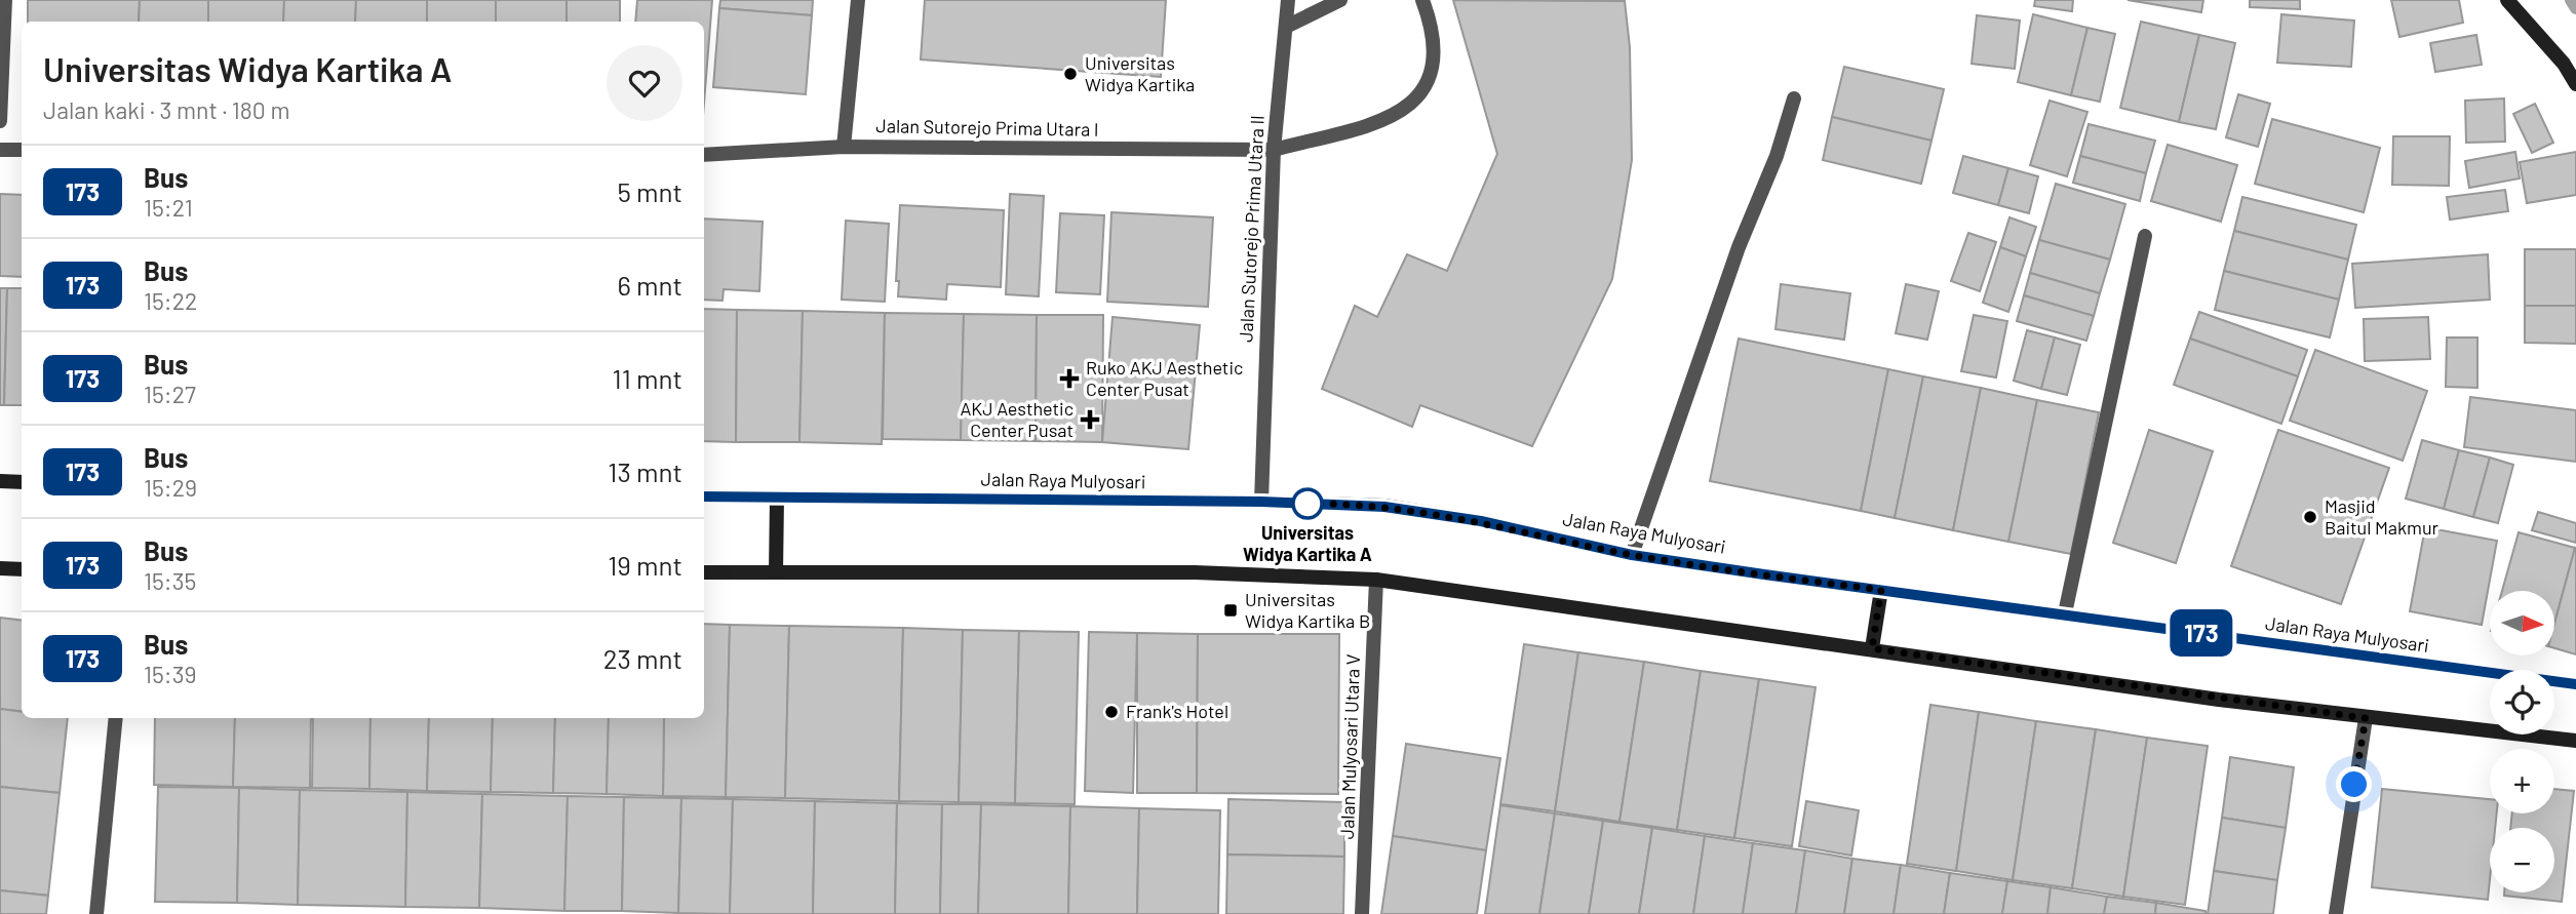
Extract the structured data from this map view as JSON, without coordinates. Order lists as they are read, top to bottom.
{
  "streets": {
    "main road": ["Jalan Raya Mulyosari"],
    "street": ["Jalan Sutorejo Prima Utara I", "Jalan Sutorejo Prima Utara II", "Jalan Mulyosari Utara V"]
  },
  "crossings": [
    ["Jalan Sutorejo Prima Utara I", "Jalan Sutorejo Prima Utara II"],
    ["Jalan Sutorejo Prima Utara II", "Jalan Raya Mulyosari"]
  ],
  "places": {
    "other": [
      "Universitas Widya Kartika",
      "Universitas Widya Kartika A",
      "Masjid Baitul Makmur",
      "Frank's Hotel"
    ],
    "health": ["Ruko AKJ Aesthetic Center Pusat", "AKJ Aesthetic Center Pusat"],
    "transit": ["Universitas Widya Kartika B"]
  },
  "lines": ["bus line 173"],
  "north": "right",
  "page": {
    "on_map": "173",
    "heading": ["Universitas Widya Kartika A", "Jalan kaki · 3 mnt · 180 m"],
    "list": [
      {
        "mark": "173",
        "name": "Bus",
        "note": "15:21",
        "value": "5 mnt"
      },
      {
        "mark": "173",
        "name": "Bus",
        "note": "15:22",
        "value": "6 mnt"
      },
      {
        "mark": "173",
        "name": "Bus",
        "note": "15:27",
        "value": "11 mnt"
      },
      {
        "mark": "173",
        "name": "Bus",
        "note": "15:29",
        "value": "13 mnt"
      },
      {
        "mark": "173",
        "name": "Bus",
        "note": "15:35",
        "value": "19 mnt"
      },
      {
        "mark": "173",
        "name": "Bus",
        "note": "15:39",
        "value": "23 mnt"
      }
    ],
    "map_buttons": ["+", "−"]
  }
}
